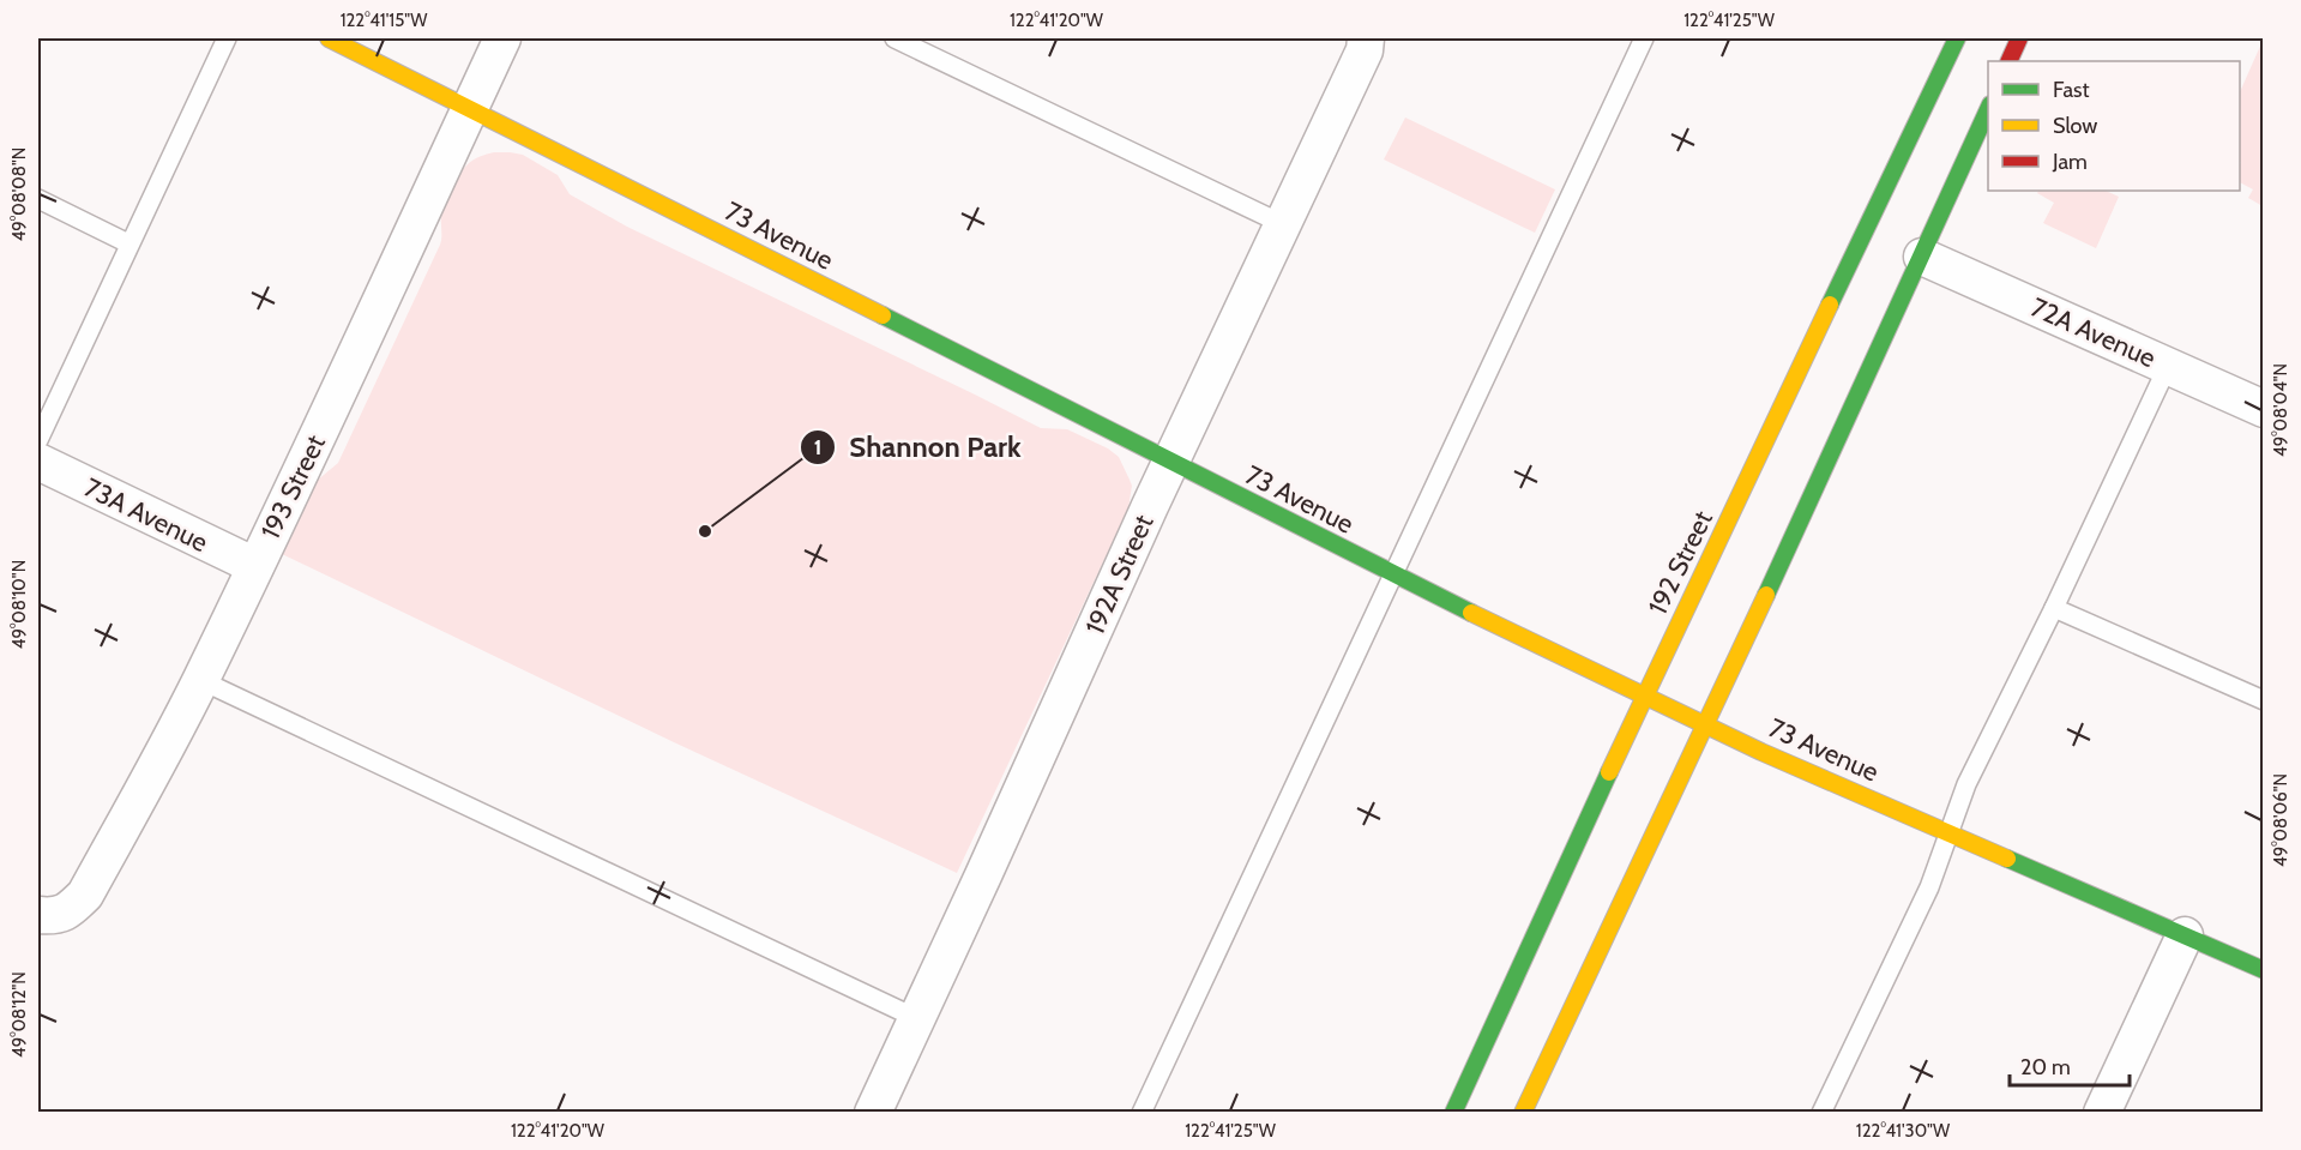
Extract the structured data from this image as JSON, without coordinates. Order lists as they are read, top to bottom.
{
  "streets": {
    "main road": ["73 Avenue", "192 Street"],
    "street": [
      "72A Avenue",
      "193 Street",
      "73A Avenue",
      "192A Street"
    ]
  },
  "crossings": [
    ["73 Avenue", "193 Street"],
    ["73 Avenue", "192 Street"],
    ["73 Avenue", "192A Street"],
    ["193 Street", "73A Avenue"]
  ],
  "places": ["Shannon Park"],
  "legend": ["Fast", "Slow", "Jam"],
  "scale_bar": "20 m",
  "coordinates": [
    "122°41'15\"W",
    "122°41'20\"W",
    "122°41'25\"W",
    "49°08'08\"N",
    "49°08'04\"N",
    "49°08'10\"N",
    "49°08'06\"N",
    "49°08'12\"N",
    "122°41'30\"W"
  ]
}
